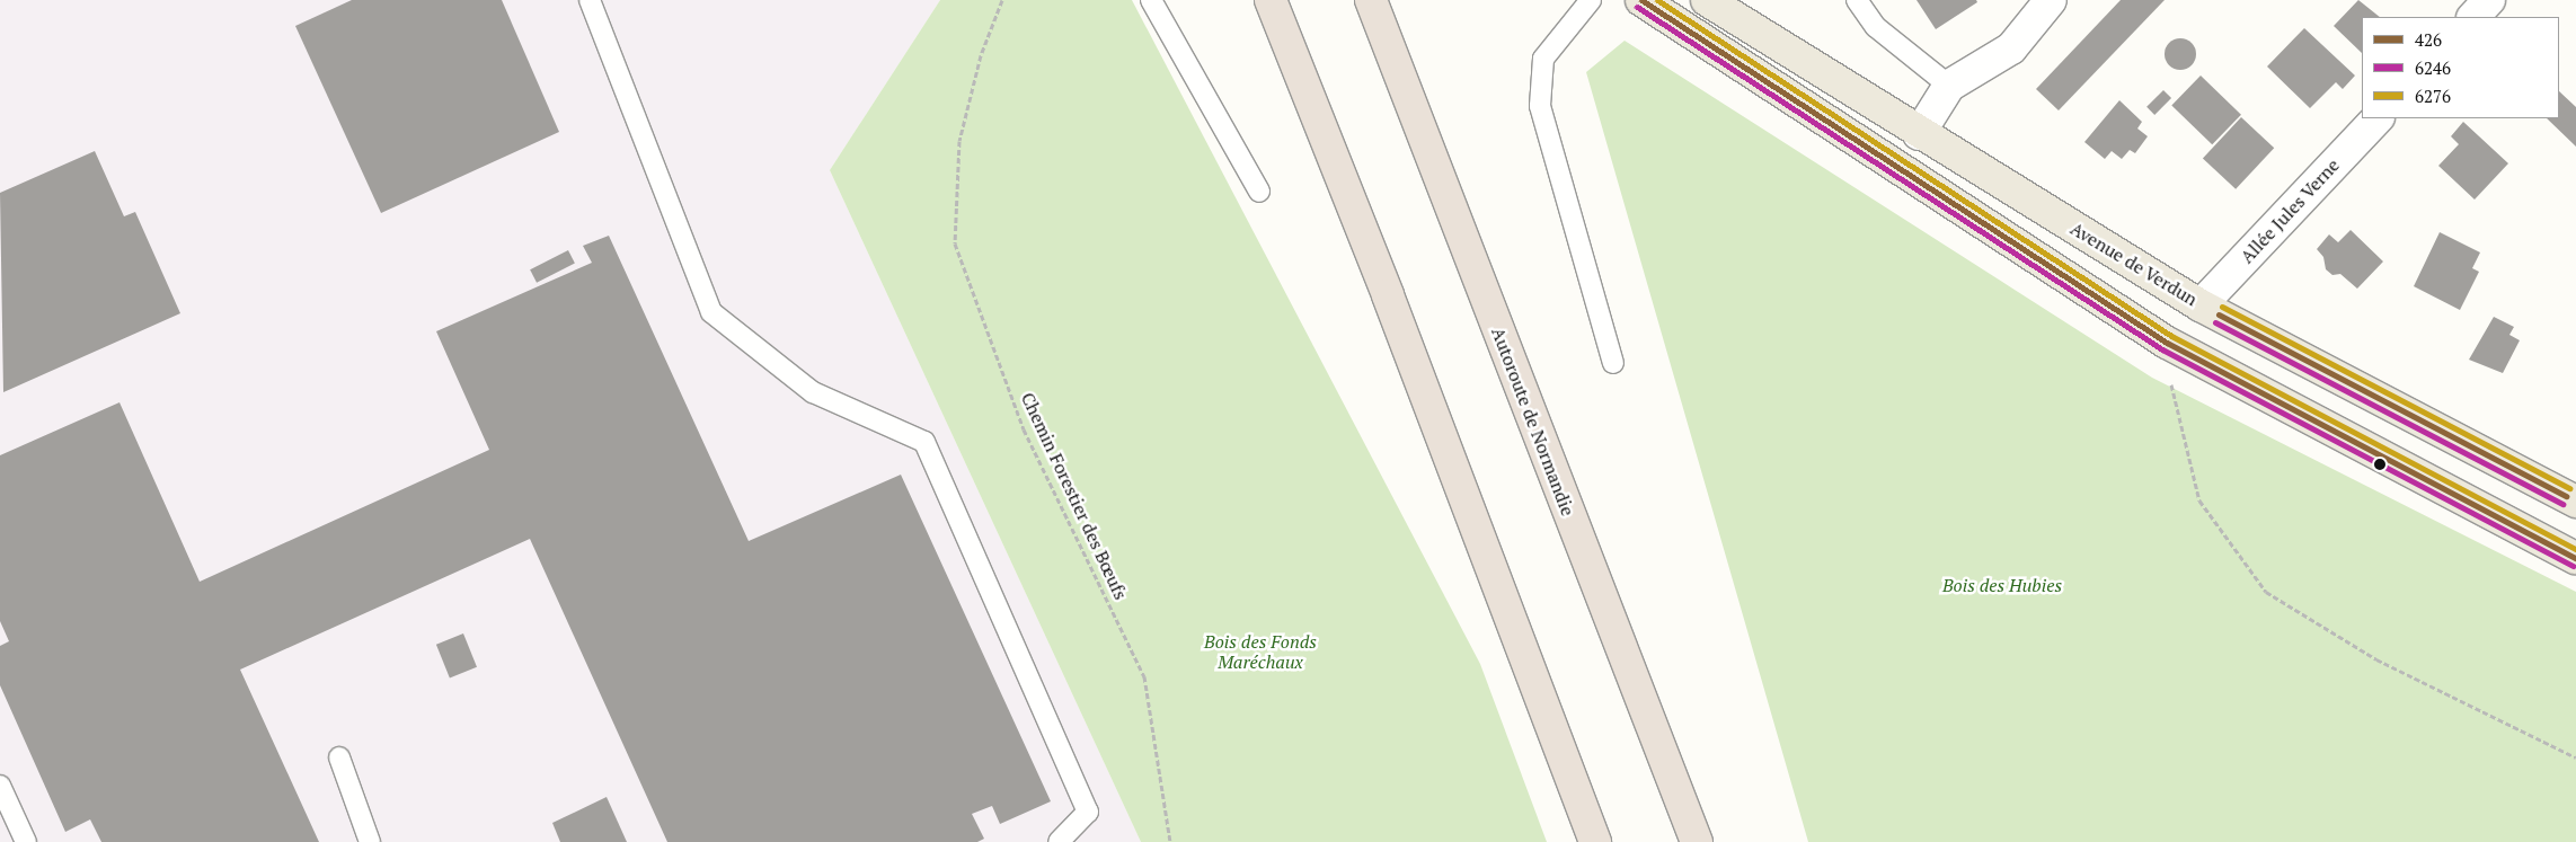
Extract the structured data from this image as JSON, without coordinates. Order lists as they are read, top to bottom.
{
  "streets": {
    "highway": ["Autoroute de Normandie"],
    "main road": ["Avenue de Verdun"],
    "street": ["Allée Jules Verne"],
    "path": ["Chemin Forestier des Bœufs"]
  },
  "crossings": [
    ["Allée Jules Verne", "Avenue de Verdun"]
  ],
  "parks": ["Bois des Hubies", "Bois des Fonds Maréchaux"],
  "lines": ["transit line 426", "transit line 6276", "transit line 6246"],
  "legend": ["426", "6246", "6276"]
}
